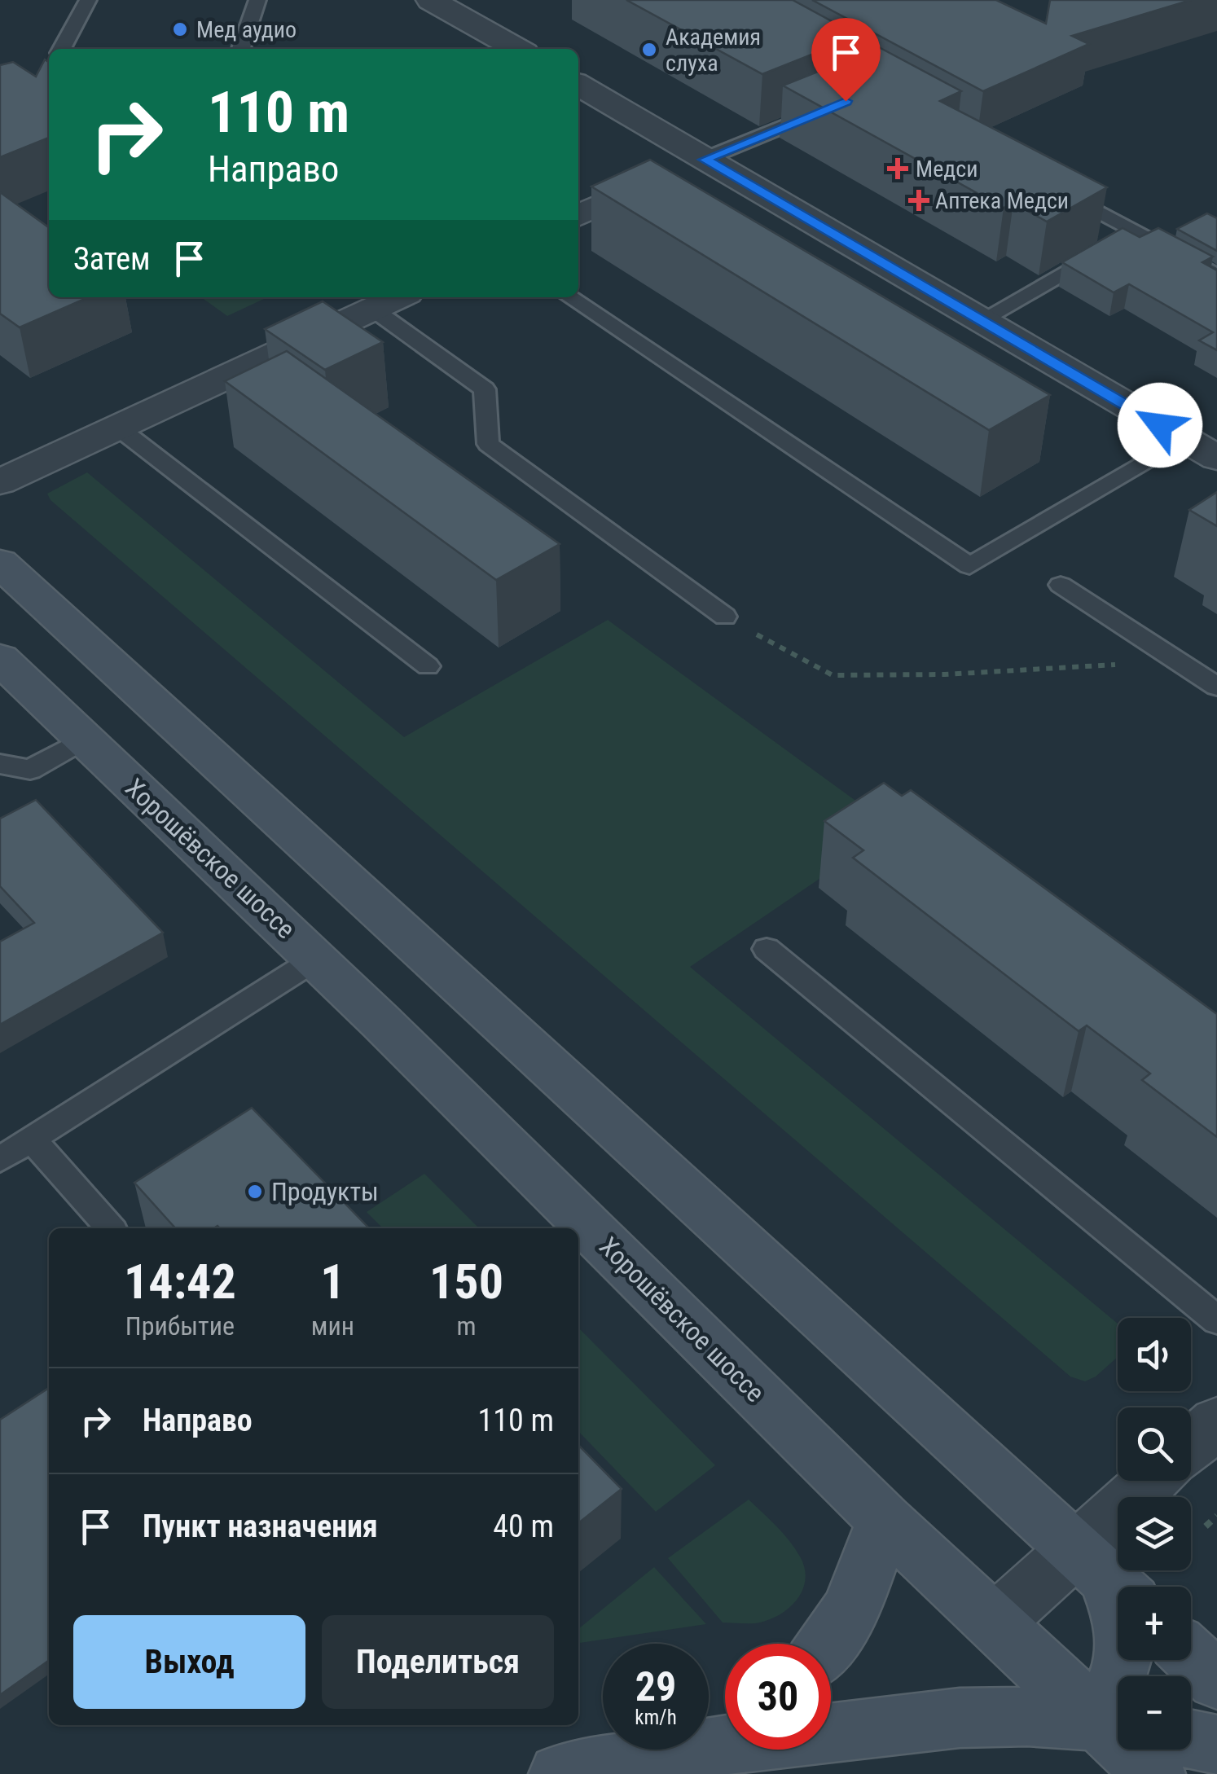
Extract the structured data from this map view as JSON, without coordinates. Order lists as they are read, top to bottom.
{
  "streets": {
    "main road": ["Хорошёвское шоссе"]
  },
  "places": {
    "other": ["Мед аудио", "Академия слуха", "Продукты"],
    "health": ["Медси", "Аптека Медси"]
  },
  "page": {
    "turn": ["110 m", "Направо"],
    "then": "Затем",
    "eta": [
      "14:42",
      "Прибытие",
      "1",
      "мин",
      "150",
      "m"
    ],
    "map_buttons": ["+", "−"],
    "list": [
      {
        "name": "Направо",
        "value": "110 m"
      },
      {
        "name": "Пункт назначения",
        "value": "40 m"
      }
    ],
    "buttons": ["Выход", "Поделиться"],
    "speed": "29 km/h",
    "limit": "30"
  }
}
